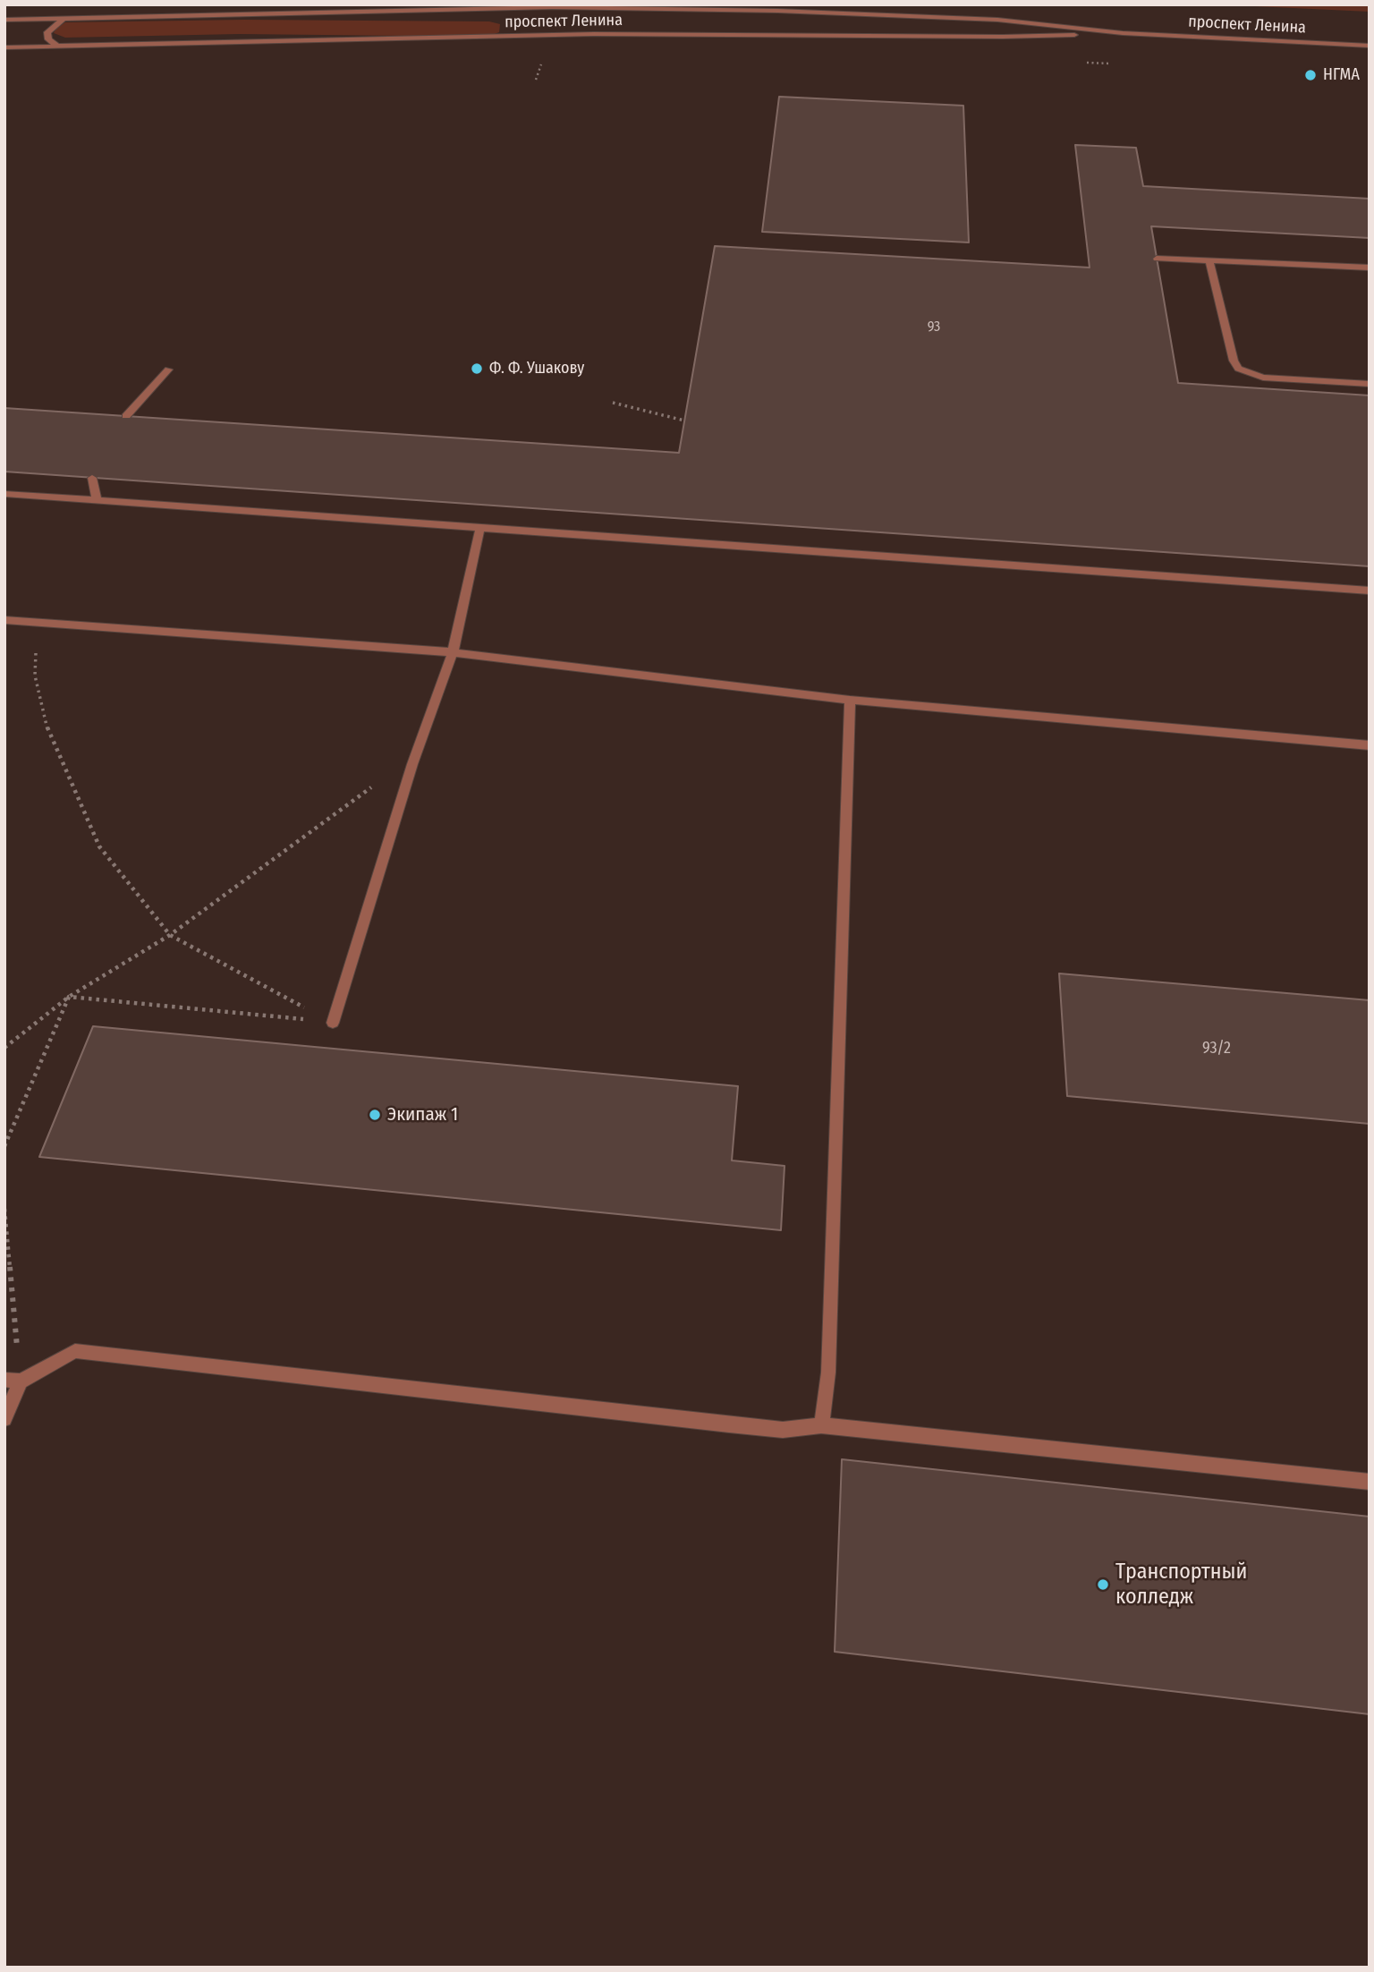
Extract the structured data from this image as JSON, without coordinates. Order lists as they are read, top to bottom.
{
  "streets": {
    "street": ["проспект Ленина"]
  },
  "places": [
    "НГМА",
    "Ф. Ф. Ушакову",
    "Экипаж 1",
    "Транспортный колледж"
  ],
  "house_numbers": ["93", "93/2"]
}
